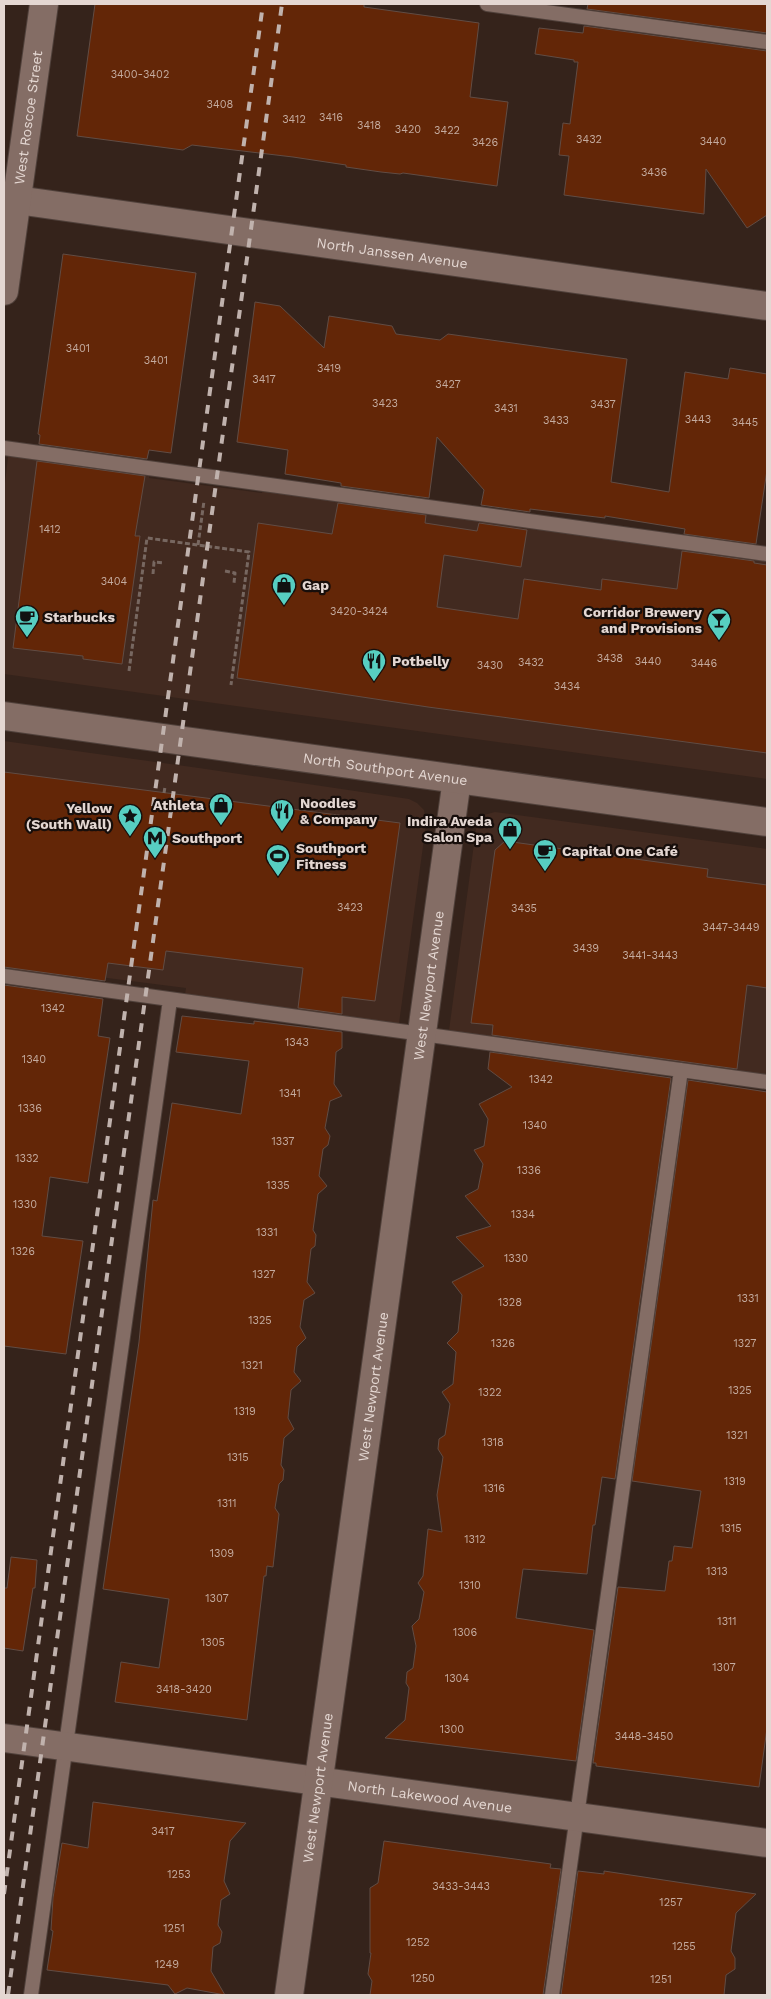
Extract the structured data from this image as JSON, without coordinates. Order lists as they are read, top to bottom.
{
  "streets": {
    "street": [
      "West Roscoe Street",
      "North Janssen Avenue",
      "North Southport Avenue",
      "West Newport Avenue",
      "North Lakewood Avenue"
    ]
  },
  "crossings": [
    ["West Roscoe Street", "North Janssen Avenue"],
    ["North Southport Avenue", "West Newport Avenue"],
    ["West Newport Avenue", "North Lakewood Avenue"]
  ],
  "places": {
    "shop": ["Gap", "Athleta", "Indira Aveda Salon Spa"],
    "cafe": ["Starbucks", "Capital One Café"],
    "bar": ["Corridor Brewery and Provisions"],
    "restaurant": ["Potbelly", "Noodles & Company"],
    "place": ["Yellow (South Wall)"],
    "metro station": ["Southport"],
    "sports": ["Southport Fitness"]
  },
  "house_numbers": [
    "3400-3402",
    "3408",
    "3416",
    "3412",
    "3418",
    "3420",
    "3422",
    "3432",
    "3440",
    "3426",
    "3436",
    "3401",
    "3401",
    "3419",
    "3417",
    "3427",
    "3423",
    "3437",
    "3431",
    "3443",
    "3433",
    "3445",
    "1412",
    "3404",
    "3420-3424",
    "3438",
    "3440",
    "3432",
    "3446",
    "3430",
    "3434",
    "3423",
    "3435",
    "3447-3449",
    "3439",
    "3441-3443",
    "1342",
    "1343",
    "1340",
    "1342",
    "1341",
    "1336",
    "1340",
    "1337",
    "1332",
    "1336",
    "1335",
    "1330",
    "1334",
    "1331",
    "1326",
    "1330",
    "1327",
    "1331",
    "1328",
    "1325",
    "1326",
    "1327",
    "1321",
    "1325",
    "1322",
    "1319",
    "1321",
    "1318",
    "1315",
    "1319",
    "1316",
    "1311",
    "1315",
    "1312",
    "1309",
    "1313",
    "1310",
    "1307",
    "1311",
    "1306",
    "1305",
    "1307",
    "1304",
    "3418-3420",
    "1300",
    "3448-3450",
    "3417",
    "1253",
    "3433-3443",
    "1257",
    "1251",
    "1252",
    "1255",
    "1249",
    "1250",
    "1251"
  ]
}
